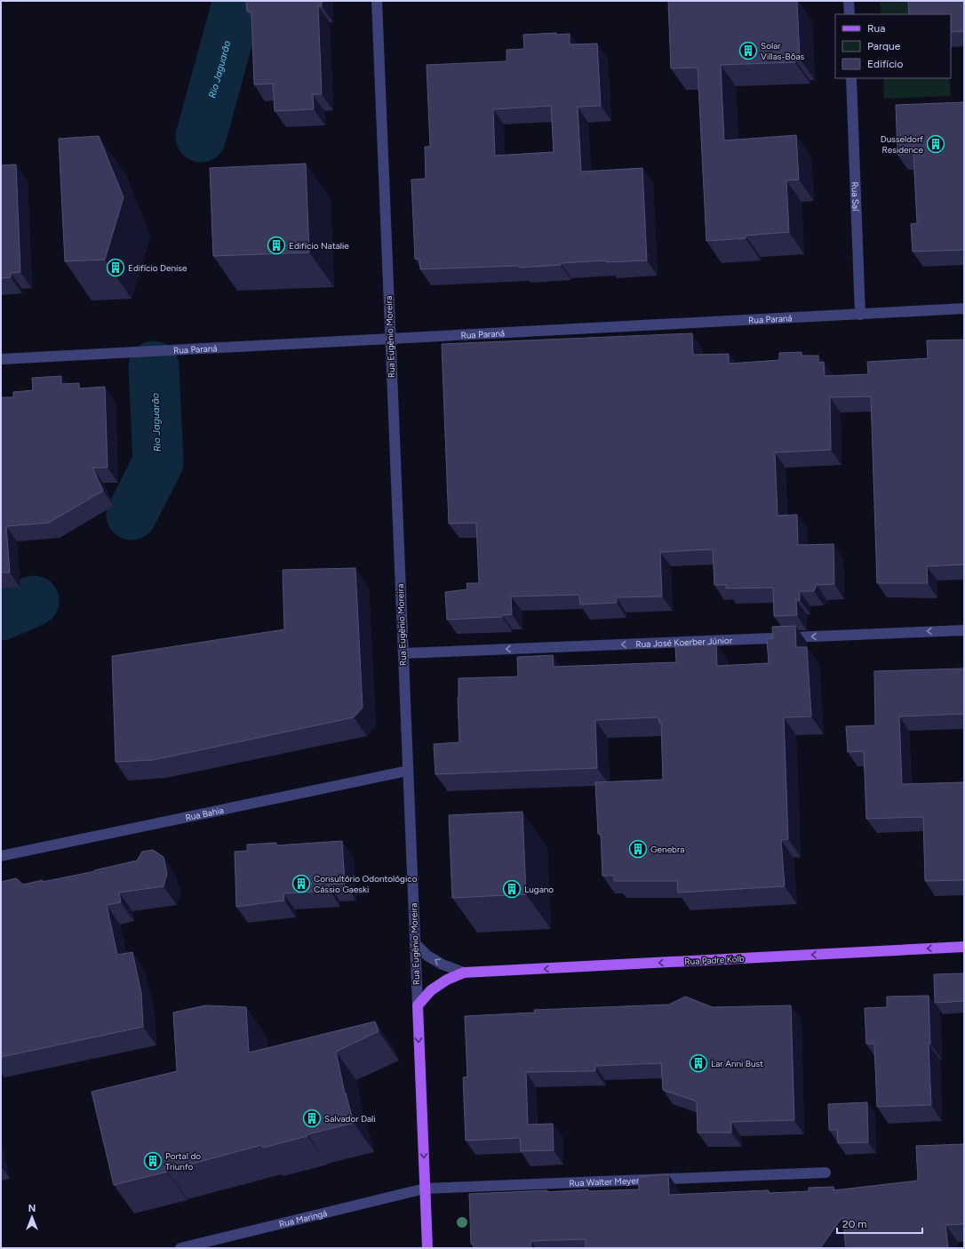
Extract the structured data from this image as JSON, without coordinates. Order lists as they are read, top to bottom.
{
  "streets": {
    "main road": ["Rua Eugênio Moreira", "Rua Padre Kolb"],
    "street": [
      "Rua Saí",
      "Rua Paraná",
      "Rua José Koerber Júnior",
      "Rua Bahia",
      "Rua Walter Meyer",
      "Rua Maringá"
    ]
  },
  "crossings": [
    ["Rua Saí", "Rua Paraná"],
    ["Rua Paraná", "Rua Eugênio Moreira"],
    ["Rua Eugênio Moreira", "Rua José Koerber Júnior"],
    ["Rua Eugênio Moreira", "Rua Bahia"],
    ["Rua Eugênio Moreira", "Rua Padre Kolb"],
    ["Rua Eugênio Moreira", "Rua Walter Meyer"],
    ["Rua Eugênio Moreira", "Rua Maringá"],
    ["Rua Walter Meyer", "Rua Maringá"]
  ],
  "one_way": ["Rua José Koerber Júnior", "Rua Padre Kolb"],
  "water": ["Rio Jaguarão"],
  "places": {
    "building": [
      "Solar Villas-Bôas",
      "Dusseldorf Residence",
      "Edifício Natalie",
      "Edifício Denise",
      "Genebra",
      "Consultório Odontológico Cássio Gaeski",
      "Lugano",
      "Lar Anni Bust",
      "Salvador Dali",
      "Portal do Triunfo"
    ]
  },
  "legend": ["Rua", "Parque", "Edifício"],
  "scale_bar": "20 m",
  "north": "top"
}
